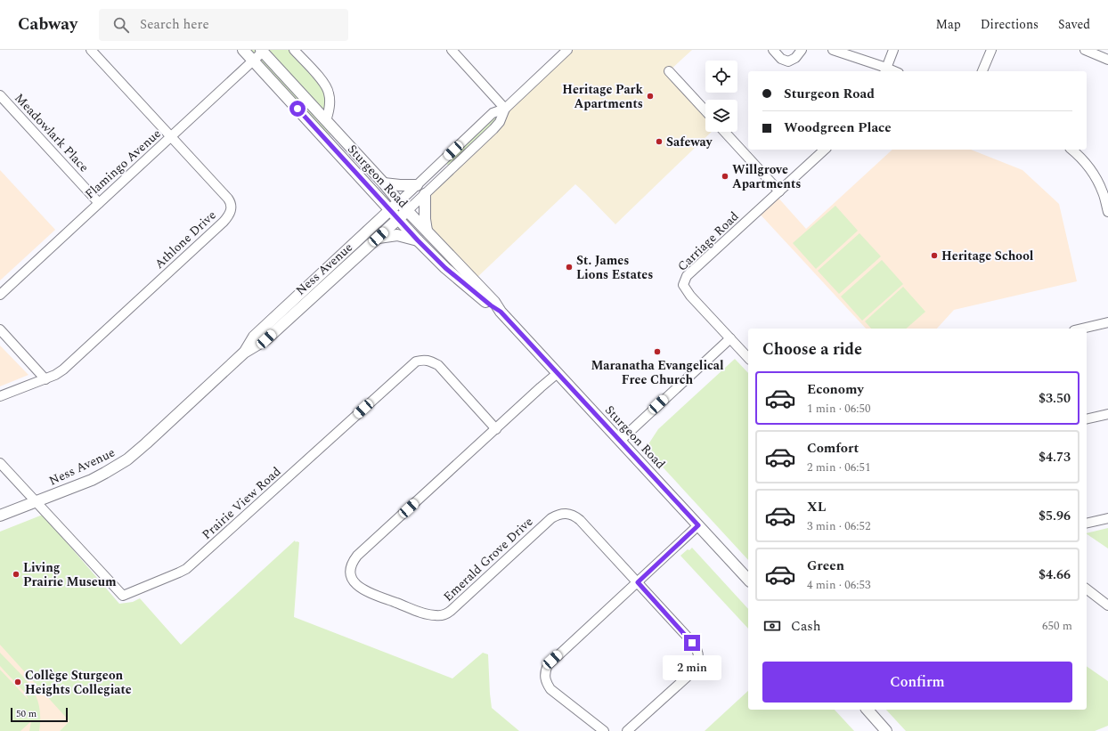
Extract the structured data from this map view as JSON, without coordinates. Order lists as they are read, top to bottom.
{
  "streets": {
    "main road": ["Sturgeon Road", "Ness Avenue"],
    "street": [
      "Meadowlark Place",
      "Flamingo Avenue",
      "Athlone Drive",
      "Carriage Road",
      "Prairie View Road",
      "Emerald Grove Drive"
    ]
  },
  "crossings": [
    ["Meadowlark Place", "Flamingo Avenue"],
    ["Flamingo Avenue", "Sturgeon Road"],
    ["Flamingo Avenue", "Athlone Drive"],
    ["Sturgeon Road", "Ness Avenue"],
    ["Sturgeon Road", "Emerald Grove Drive"],
    ["Ness Avenue", "Prairie View Road"],
    ["Prairie View Road", "Emerald Grove Drive"]
  ],
  "places": [
    "Heritage Park Apartments",
    "Safeway",
    "Willgrove Apartments",
    "Heritage School",
    "St. James Lions Estates",
    "Maranatha Evangelical Free Church",
    "Living Prairie Museum",
    "Collège Sturgeon Heights Collegiate"
  ],
  "scale_bar": "50 m",
  "page": {
    "header": "Cabway",
    "search": "Search here",
    "nav": ["Map", "Directions", "Saved"],
    "banner": ["Sturgeon Road", "Woodgreen Place"],
    "heading": "Choose a ride",
    "list": [
      {
        "name": "Economy",
        "note": "1 min · 06:50",
        "value": "$3.50"
      },
      {
        "name": "Comfort",
        "note": "2 min · 06:51",
        "value": "$4.73"
      },
      {
        "name": "XL",
        "note": "3 min · 06:52",
        "value": "$5.96"
      },
      {
        "name": "Green",
        "note": "4 min · 06:53",
        "value": "$4.66"
      }
    ],
    "pay": ["Cash", "650 m"],
    "buttons": "Confirm",
    "bubble": "2 min",
    "scale": "50 m"
  }
}
